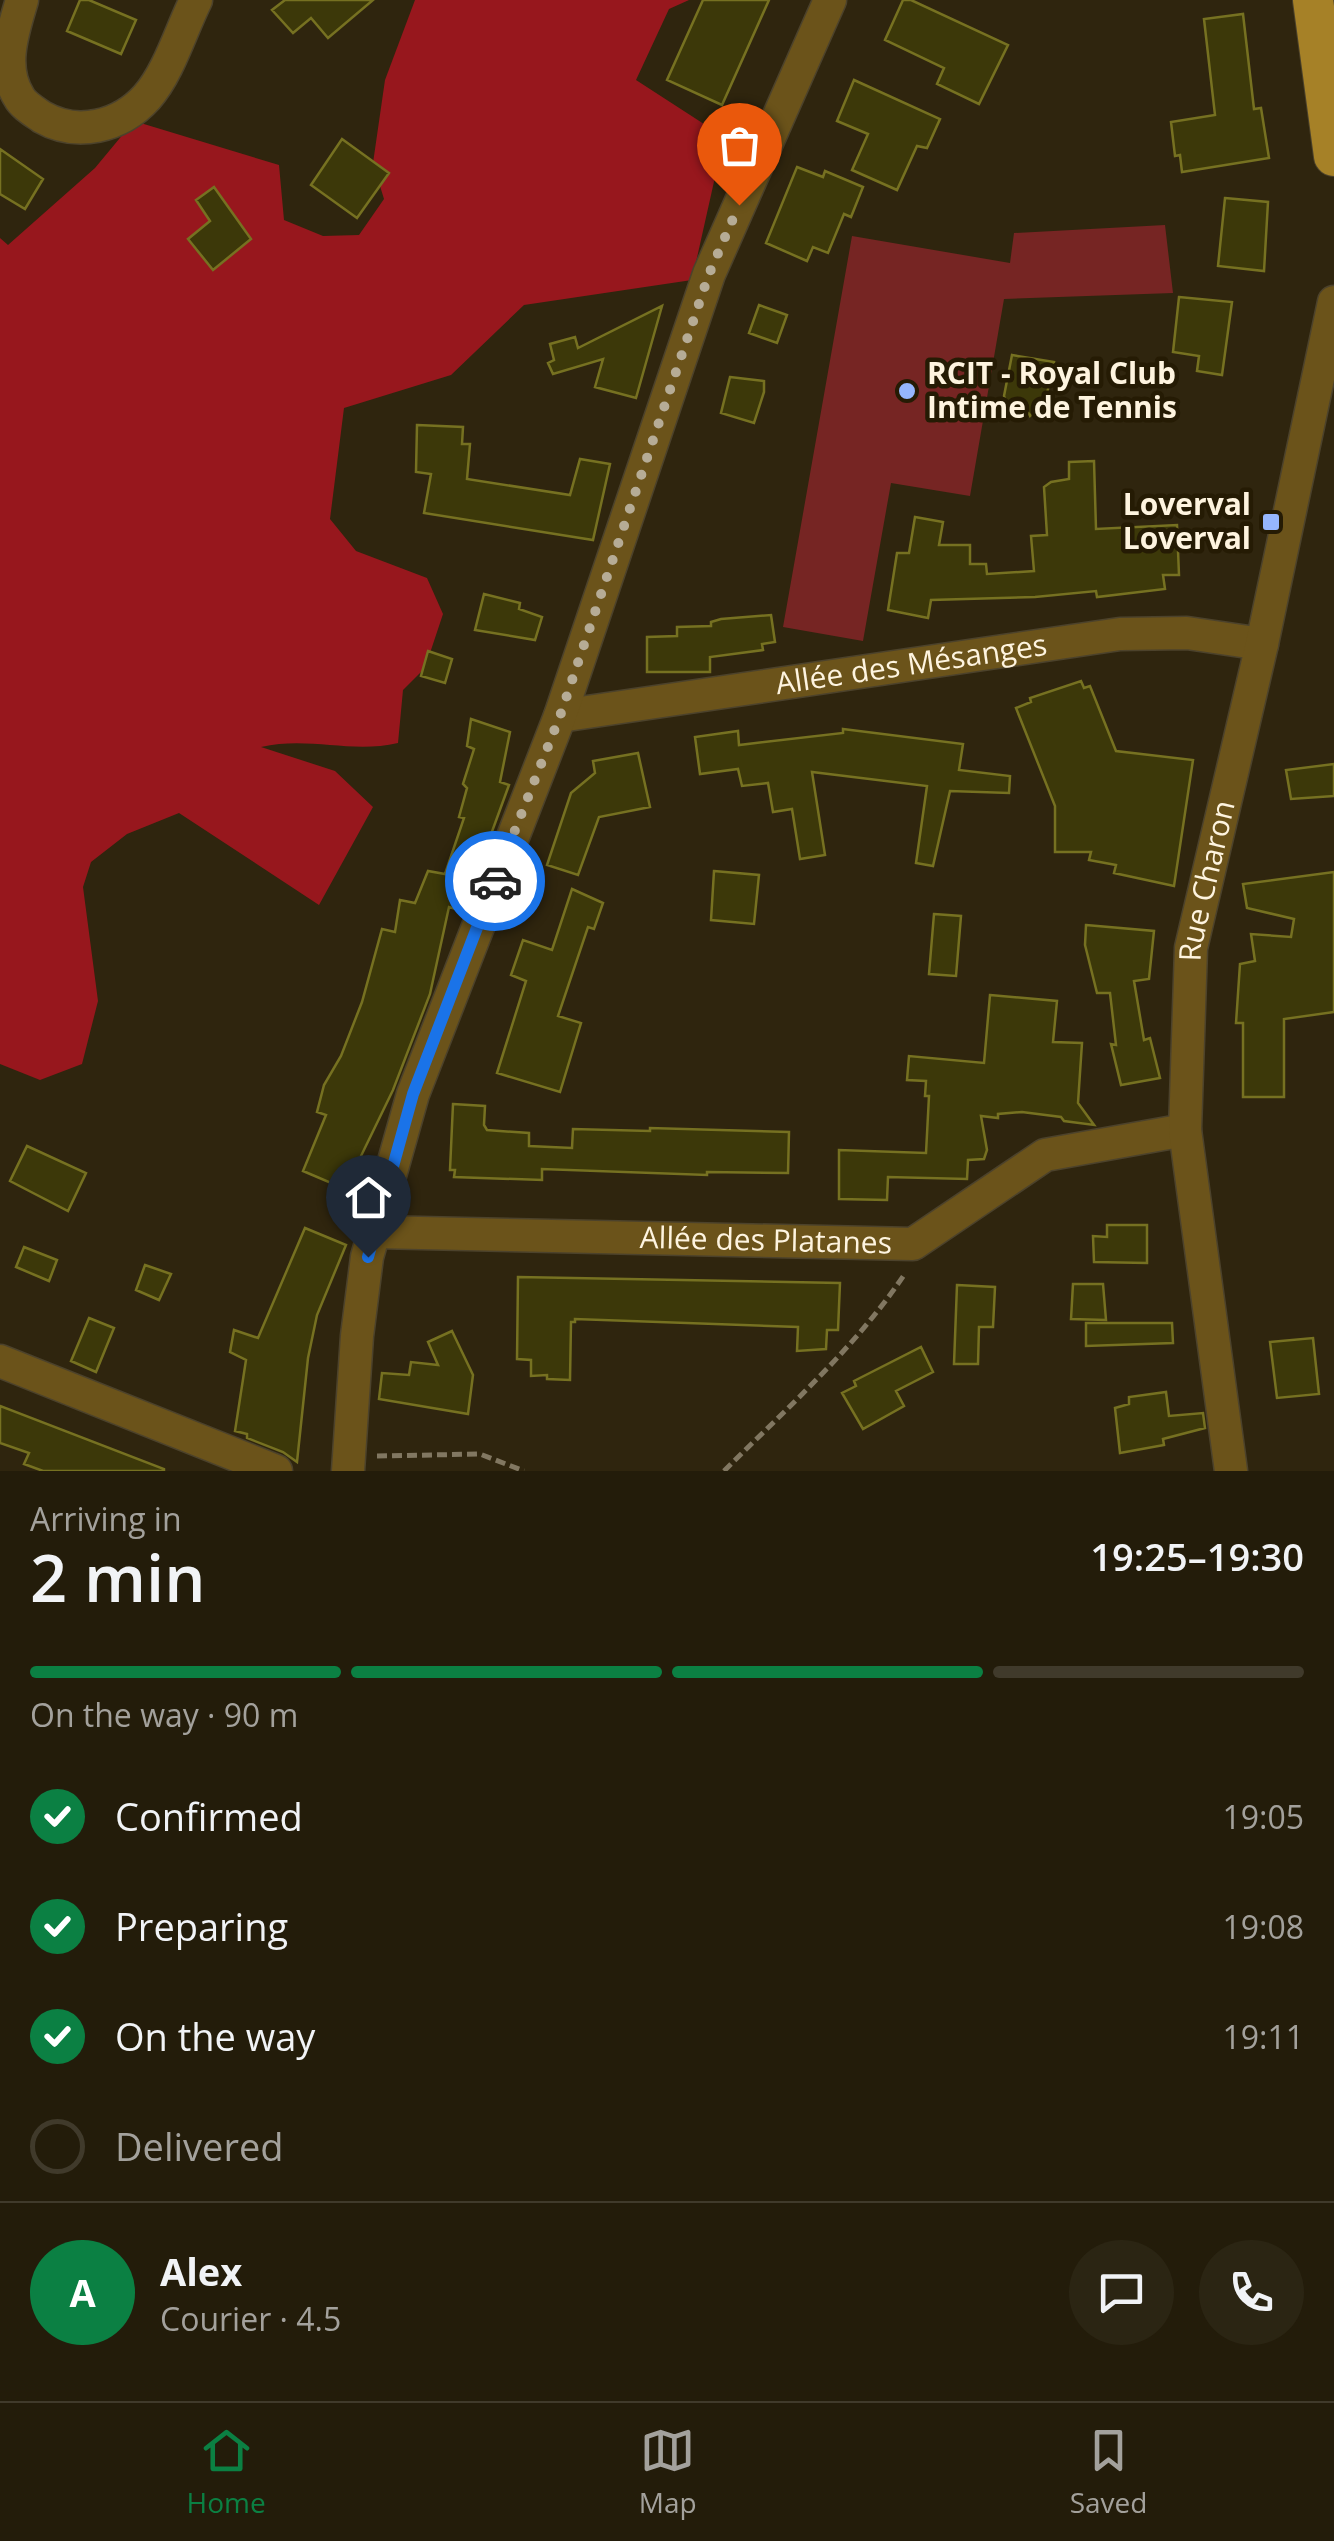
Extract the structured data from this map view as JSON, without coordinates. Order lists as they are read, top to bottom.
{
  "streets": {
    "street": ["Allée des Mésanges", "Rue Charon", "Allée des Platanes"]
  },
  "crossings": [
    ["Allée des Mésanges", "Rue Charon"],
    ["Rue Charon", "Allée des Platanes"]
  ],
  "places": {
    "other": ["RCIT - Royal Club Intime de Tennis"],
    "transit": ["Loverval Loverval"]
  },
  "page": {
    "heading": ["2 min", "Arriving in", "19:25–19:30"],
    "panel": ["Alex", "Courier · 4.5"],
    "bar": "On the way · 90 m",
    "list": [
      ["Confirmed", "19:05"],
      ["Preparing", "19:08"],
      ["On the way", "19:11"],
      "Delivered"
    ],
    "round": "A",
    "tabs": ["Home", "Map", "Saved"]
  }
}
